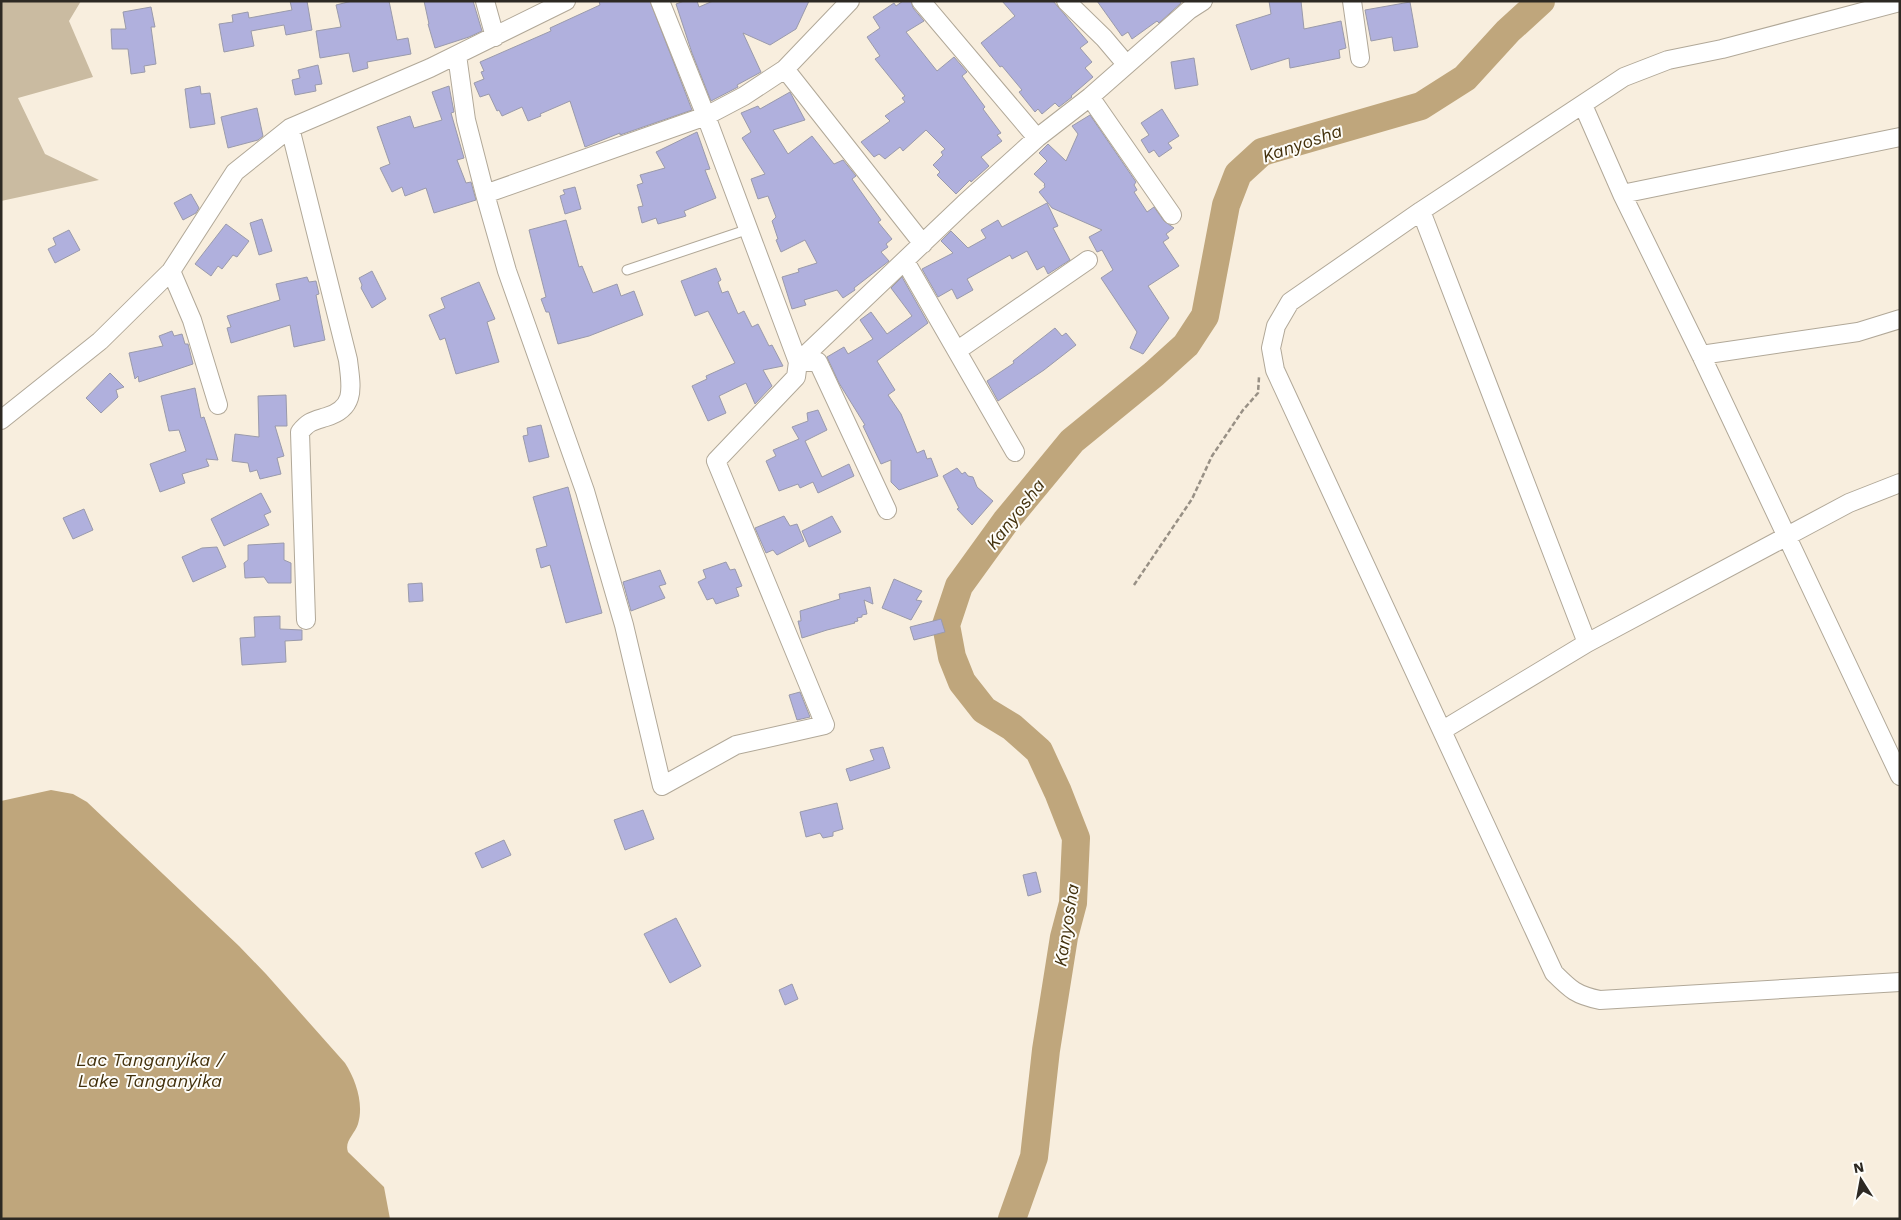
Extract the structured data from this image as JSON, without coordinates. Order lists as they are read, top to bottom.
{
  "water": ["Kanyosha", "Lac Tanganyika / Lake Tanganyika"],
  "north": "top"
}
